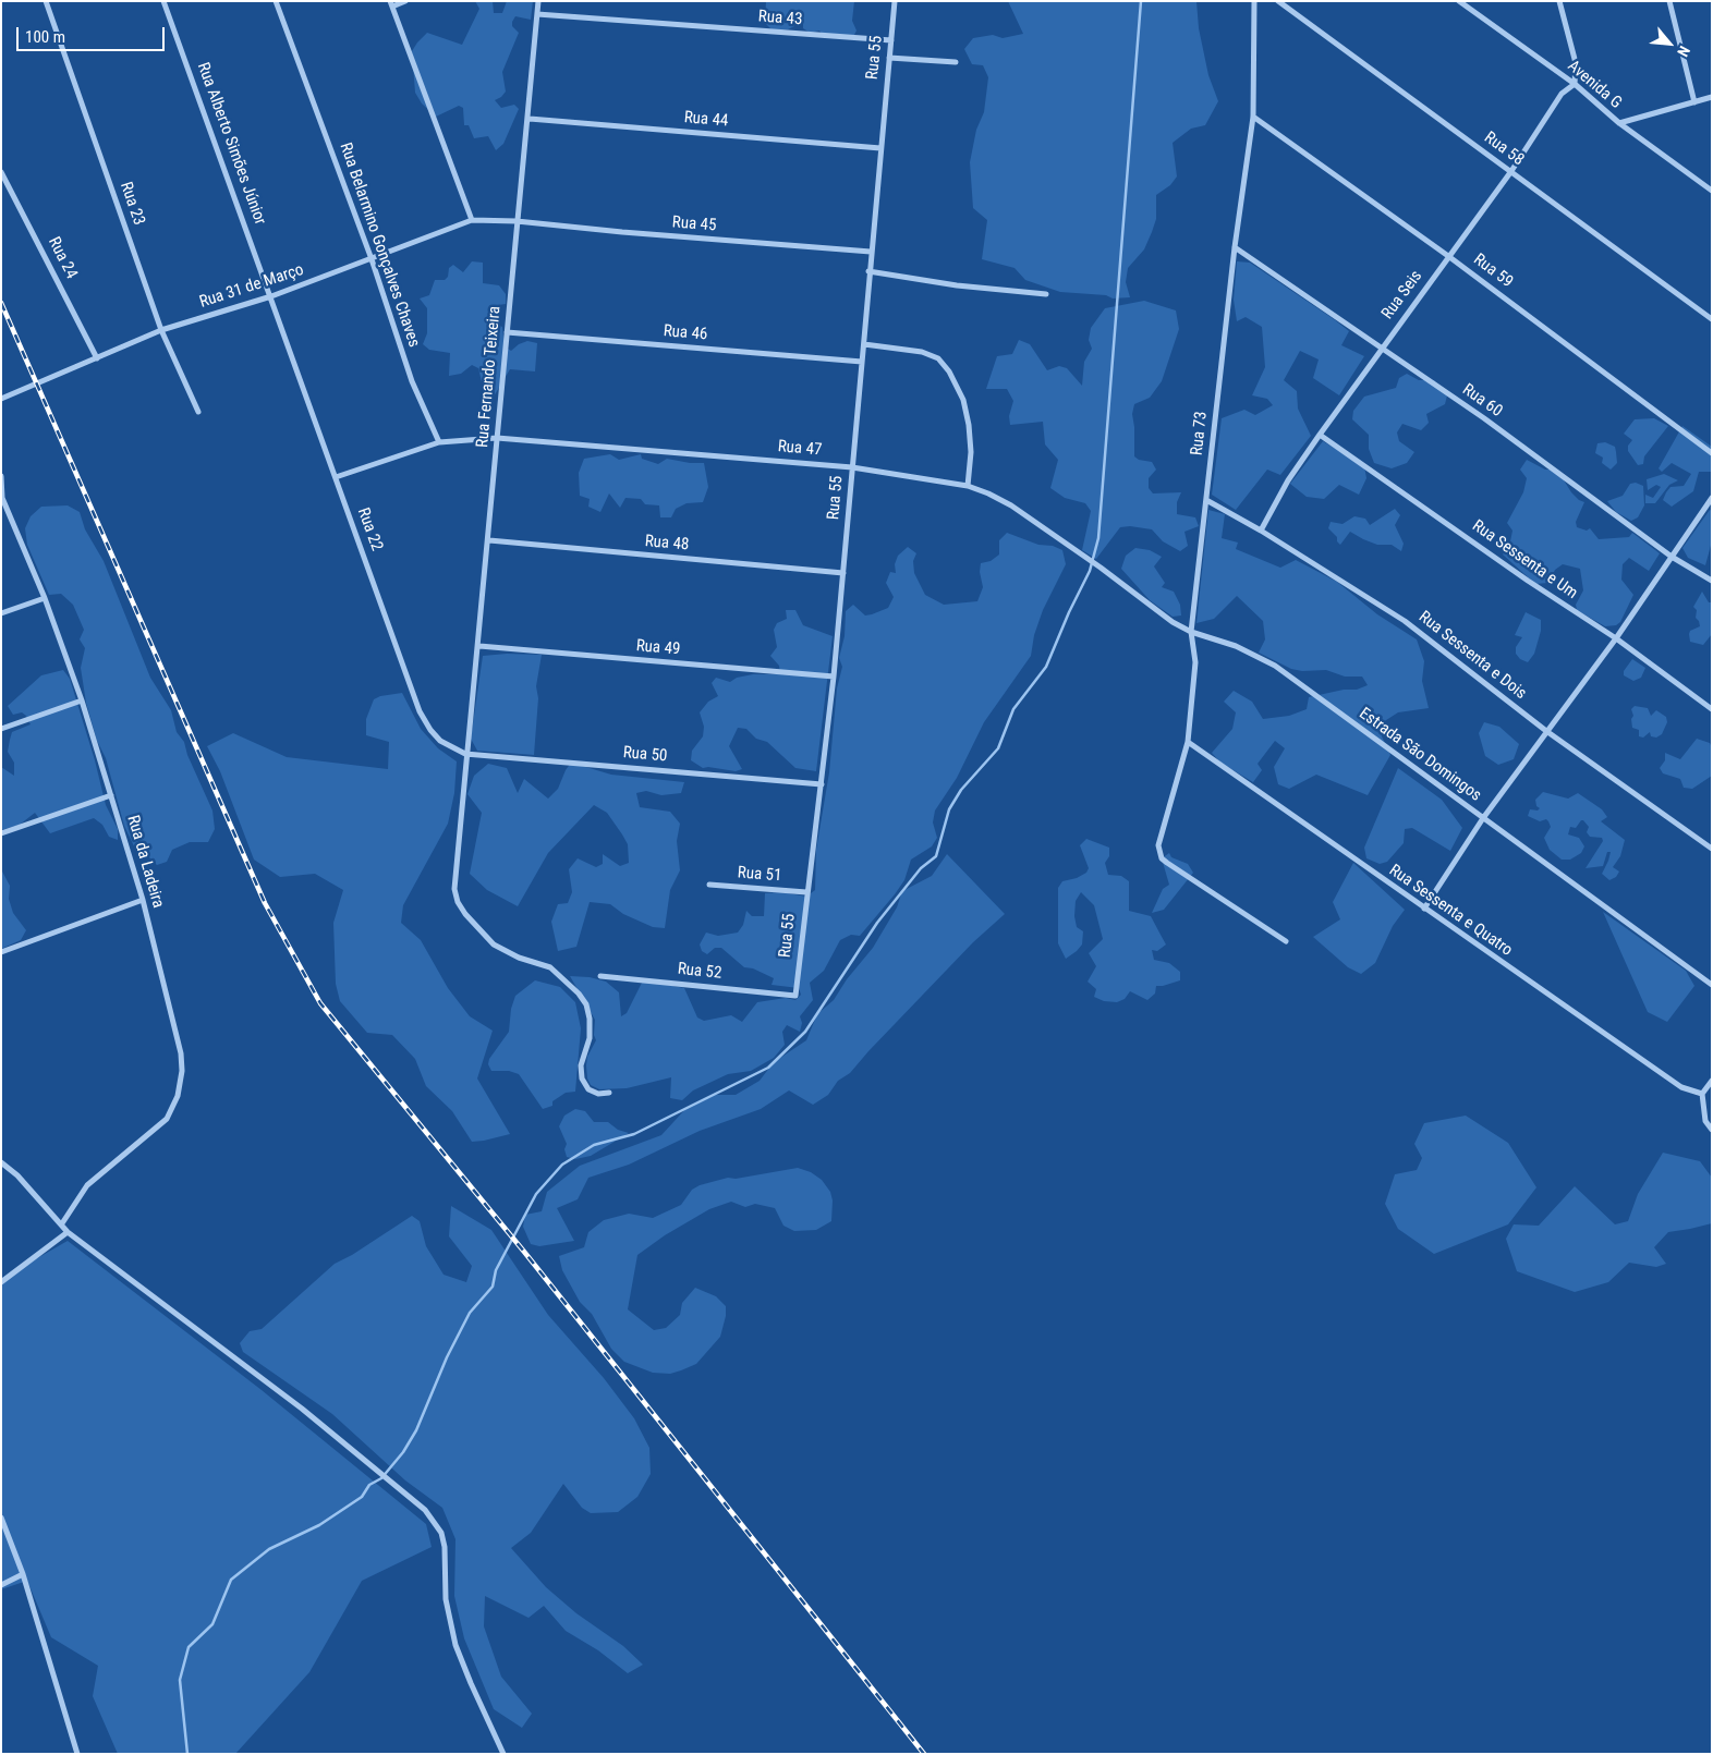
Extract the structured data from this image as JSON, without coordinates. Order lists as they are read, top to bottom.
{
  "streets": {
    "street": [
      "Rua 43",
      "Rua 55",
      "Avenida G",
      "Rua 44",
      "Rua Alberto Simões Júnior",
      "Rua 58",
      "Rua 23",
      "Rua 45",
      "Rua Belarmino Gonçalves Chaves",
      "Rua 24",
      "Rua 59",
      "Rua 31 de Março",
      "Rua Seis",
      "Rua 46",
      "Rua Fernando Teixeira",
      "Rua 60",
      "Rua 73",
      "Rua 47",
      "Rua 22",
      "Rua 48",
      "Rua Sessenta e Um",
      "Rua 49",
      "Rua Sessenta e Dois",
      "Rua 50",
      "Estrada São Domingos",
      "Rua da Ladeira",
      "Rua 51",
      "Rua Sessenta e Quatro",
      "Rua 52"
    ]
  },
  "crossings": [
    ["Rua 43", "Rua 55"],
    ["Rua 43", "Rua Fernando Teixeira"],
    ["Rua 55", "Rua 44"],
    ["Rua 55", "Rua 45"],
    ["Rua 55", "Rua 46"],
    ["Rua 55", "Rua 47"],
    ["Rua 55", "Rua 48"],
    ["Rua 55", "Rua 49"],
    ["Rua 55", "Rua 50"],
    ["Rua 55", "Rua 51"],
    ["Rua 55", "Rua 52"],
    ["Avenida G", "Rua Seis"],
    ["Rua 44", "Rua Fernando Teixeira"],
    ["Rua Alberto Simões Júnior", "Rua 31 de Março"],
    ["Rua Alberto Simões Júnior", "Rua 22"],
    ["Rua 58", "Rua Seis"],
    ["Rua 23", "Rua 31 de Março"],
    ["Rua 45", "Rua 31 de Março"],
    ["Rua 45", "Rua Fernando Teixeira"],
    ["Rua Belarmino Gonçalves Chaves", "Rua 31 de Março"],
    ["Rua 24", "Rua 31 de Março"],
    ["Rua 59", "Rua Seis"],
    ["Rua 59", "Rua 73"],
    ["Rua 31 de Março", "Rua Fernando Teixeira"],
    ["Rua 31 de Março", "Rua 22"],
    ["Rua Seis", "Rua 60"],
    ["Rua Seis", "Rua Sessenta e Um"],
    ["Rua Seis", "Rua Sessenta e Dois"],
    ["Rua 46", "Rua Fernando Teixeira"],
    ["Rua Fernando Teixeira", "Rua 47"],
    ["Rua Fernando Teixeira", "Rua 22"],
    ["Rua Fernando Teixeira", "Rua 48"],
    ["Rua Fernando Teixeira", "Rua 49"],
    ["Rua Fernando Teixeira", "Rua 50"],
    ["Rua 60", "Rua 73"],
    ["Rua 73", "Rua Sessenta e Dois"],
    ["Rua 73", "Estrada São Domingos"],
    ["Rua 73", "Rua Sessenta e Quatro"],
    ["Rua 47", "Estrada São Domingos"],
    ["Rua 22", "Rua 50"]
  ],
  "scale_bar": "100 m",
  "north": "bottom right"
}
